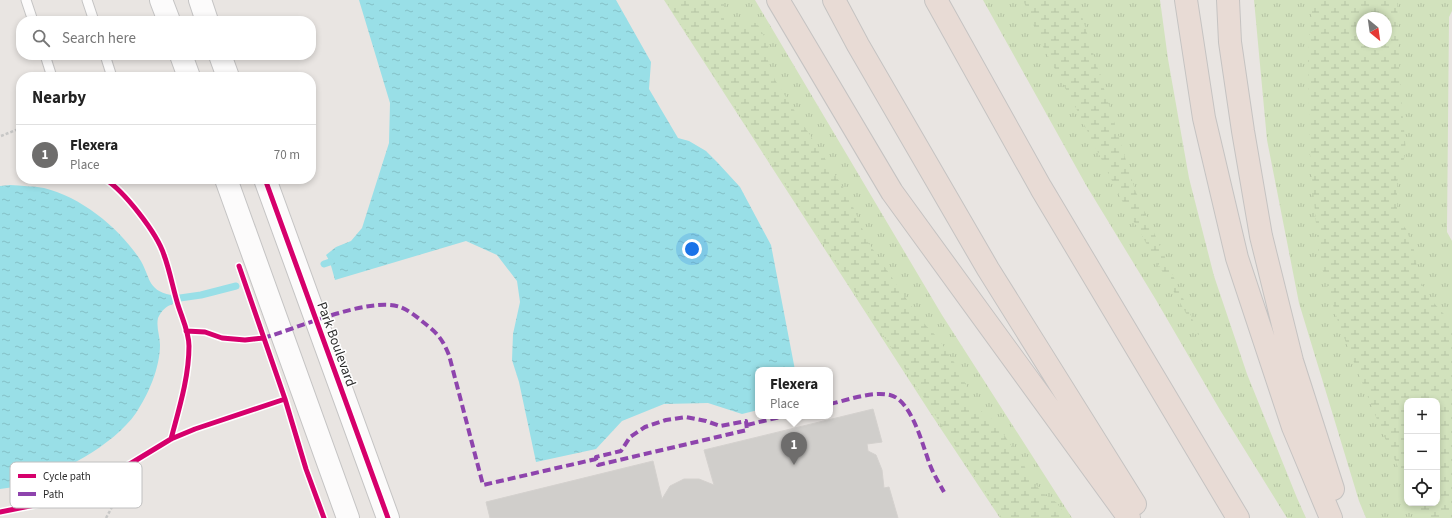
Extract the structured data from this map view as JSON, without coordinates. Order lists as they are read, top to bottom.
{
  "streets": {
    "street": ["Park Boulevard"]
  },
  "legend": ["Cycle path", "Path"],
  "north": "bottom right",
  "page": {
    "search": "Search here",
    "heading": "Nearby",
    "list": [
      {
        "mark": "1",
        "name": "Flexera",
        "note": "Place",
        "value": "70 m"
      }
    ],
    "popup": ["Flexera", "Place"],
    "map_buttons": ["+", "−"],
    "pins": "1"
  }
}
